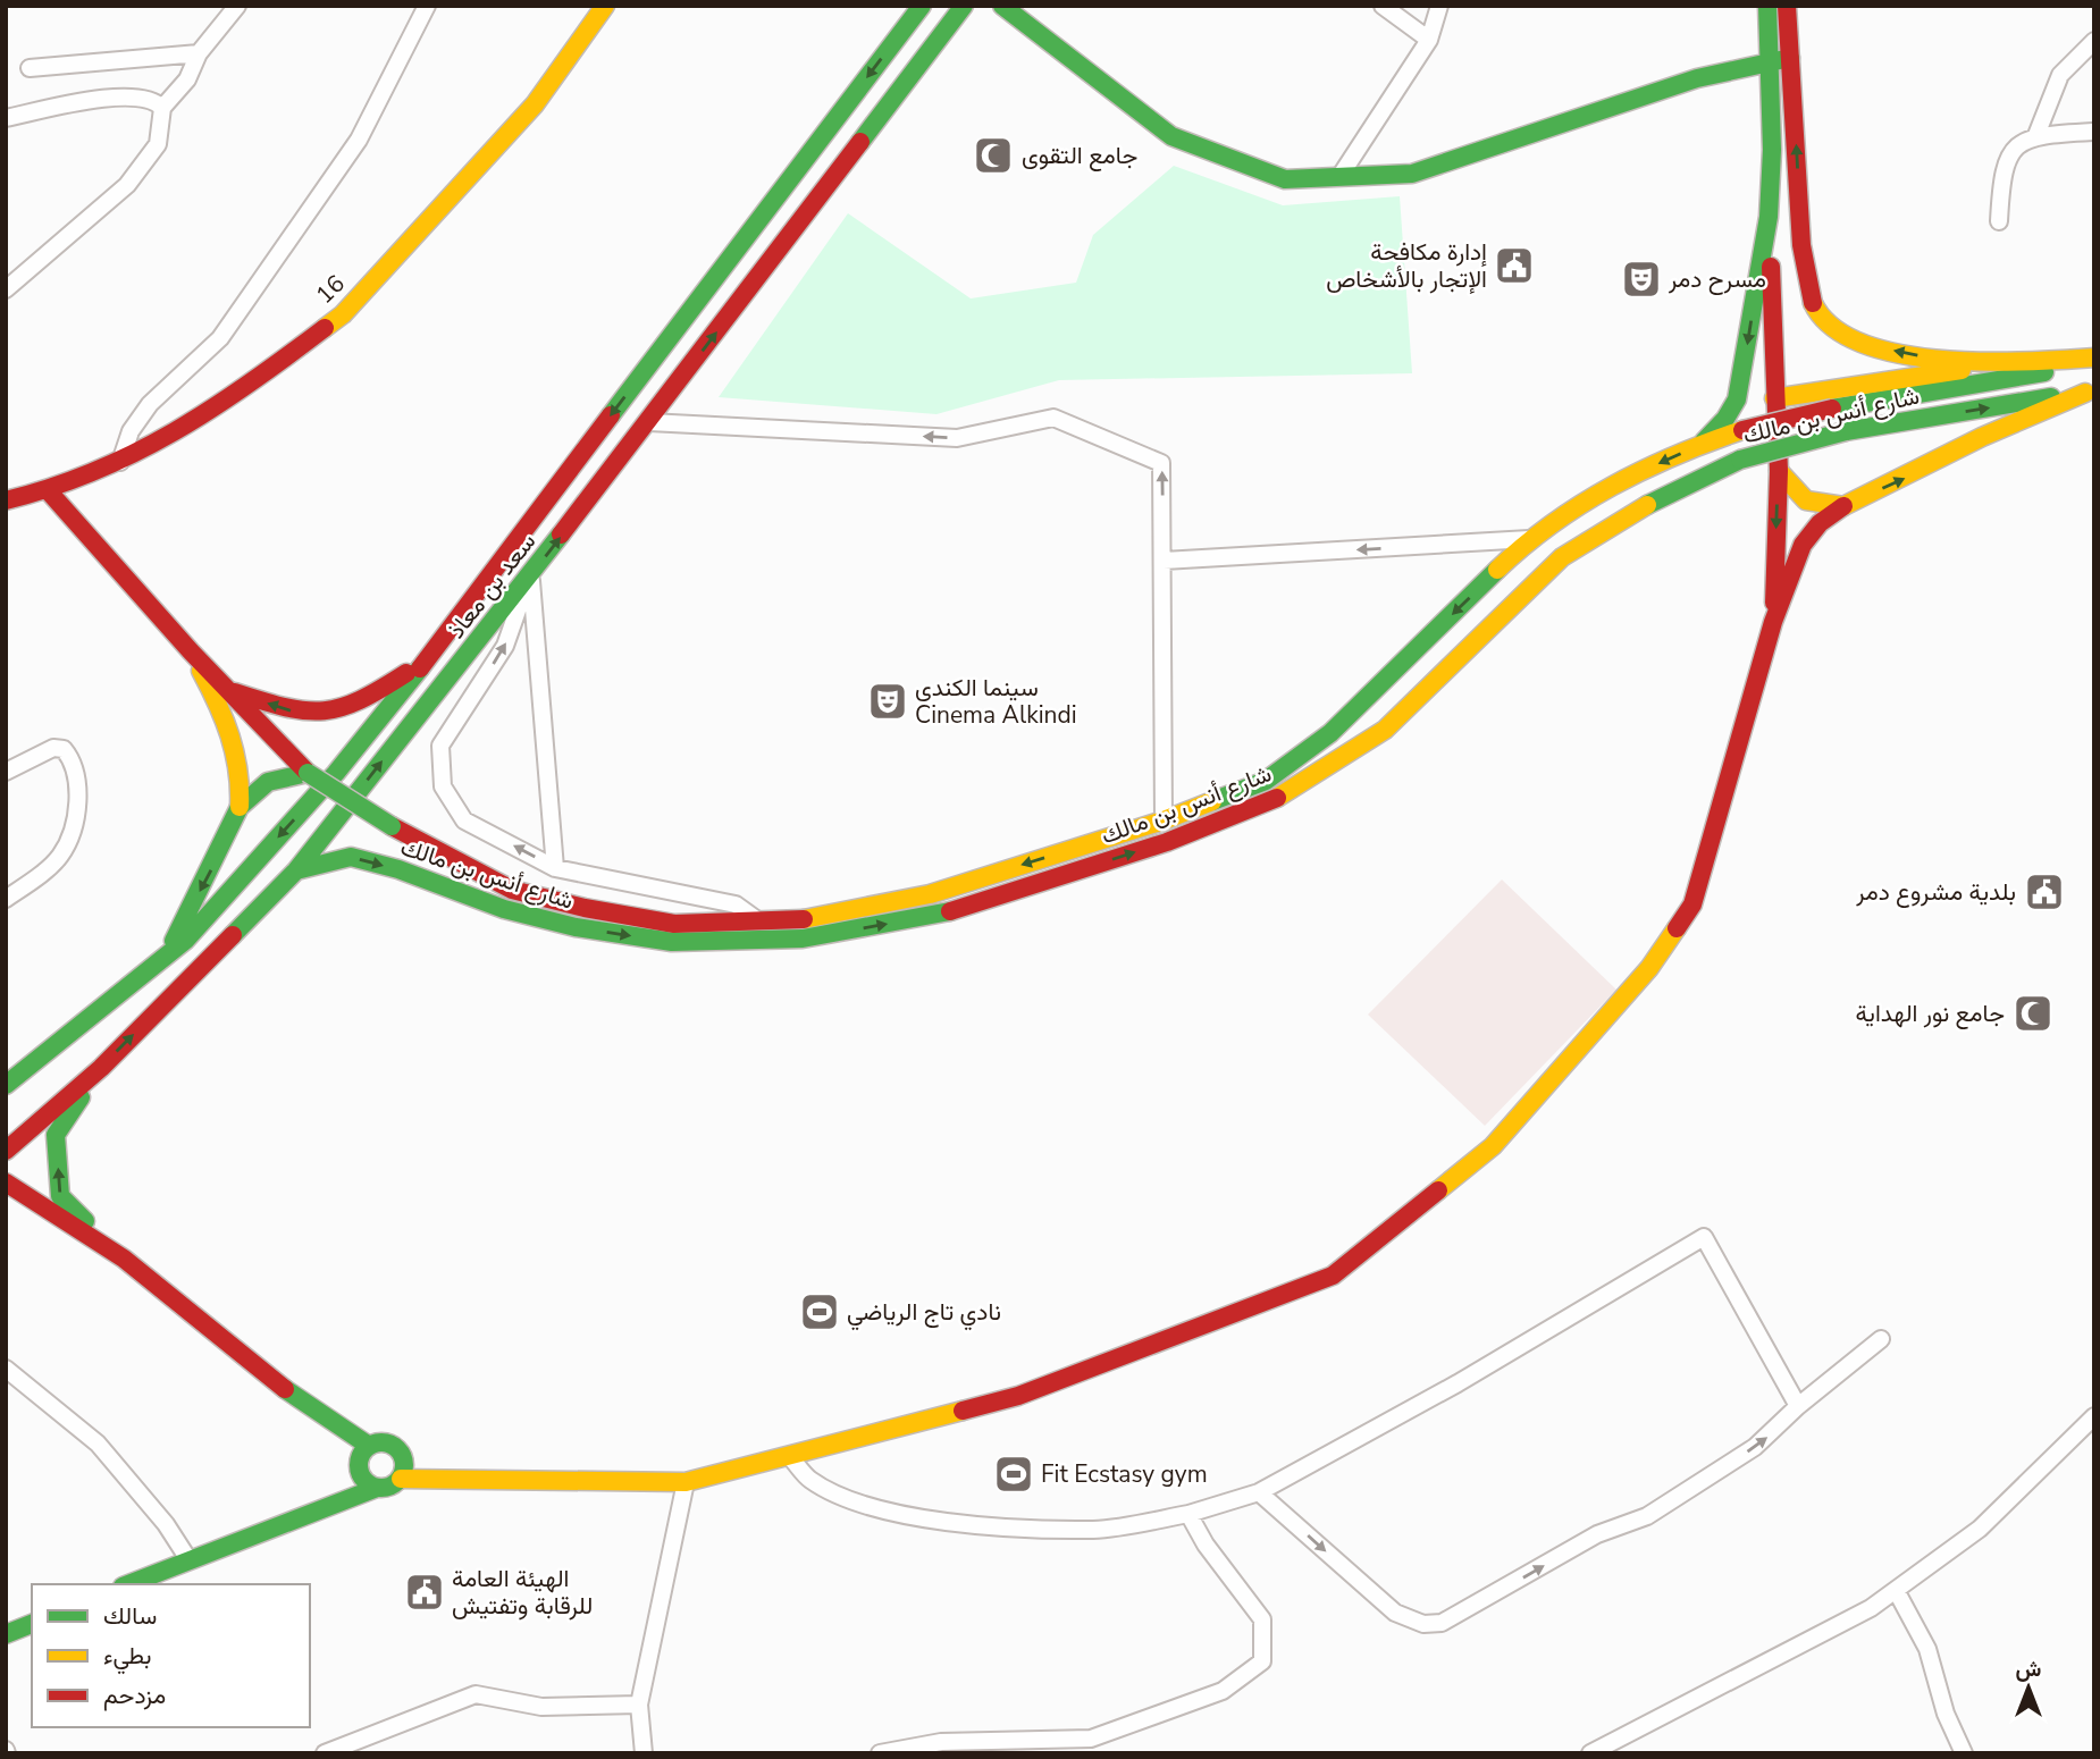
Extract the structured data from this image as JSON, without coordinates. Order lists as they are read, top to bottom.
{
  "streets": {
    "street": ["16", "شارع أنس بن مالك", "سعد بن معاذ"]
  },
  "crossings": [
    ["شارع أنس بن مالك", "سعد بن معاذ"]
  ],
  "places": {
    "mosque": ["جامع التقوى", "جامع نور الهداية"],
    "public building": ["إدارة مكافحة الإتجار بالأشخاص", "بلدية مشروع دمر", "الهيئة العامة للرقابة وتفتيش"],
    "theatre": ["مسرح دمر", "سينما الكندي Cinema Alkindi"],
    "sports": ["نادي تاج الرياضي", "Fit Ecstasy gym"]
  },
  "legend": ["سالك", "بطيء", "مزدحم"],
  "north": "top"
}
